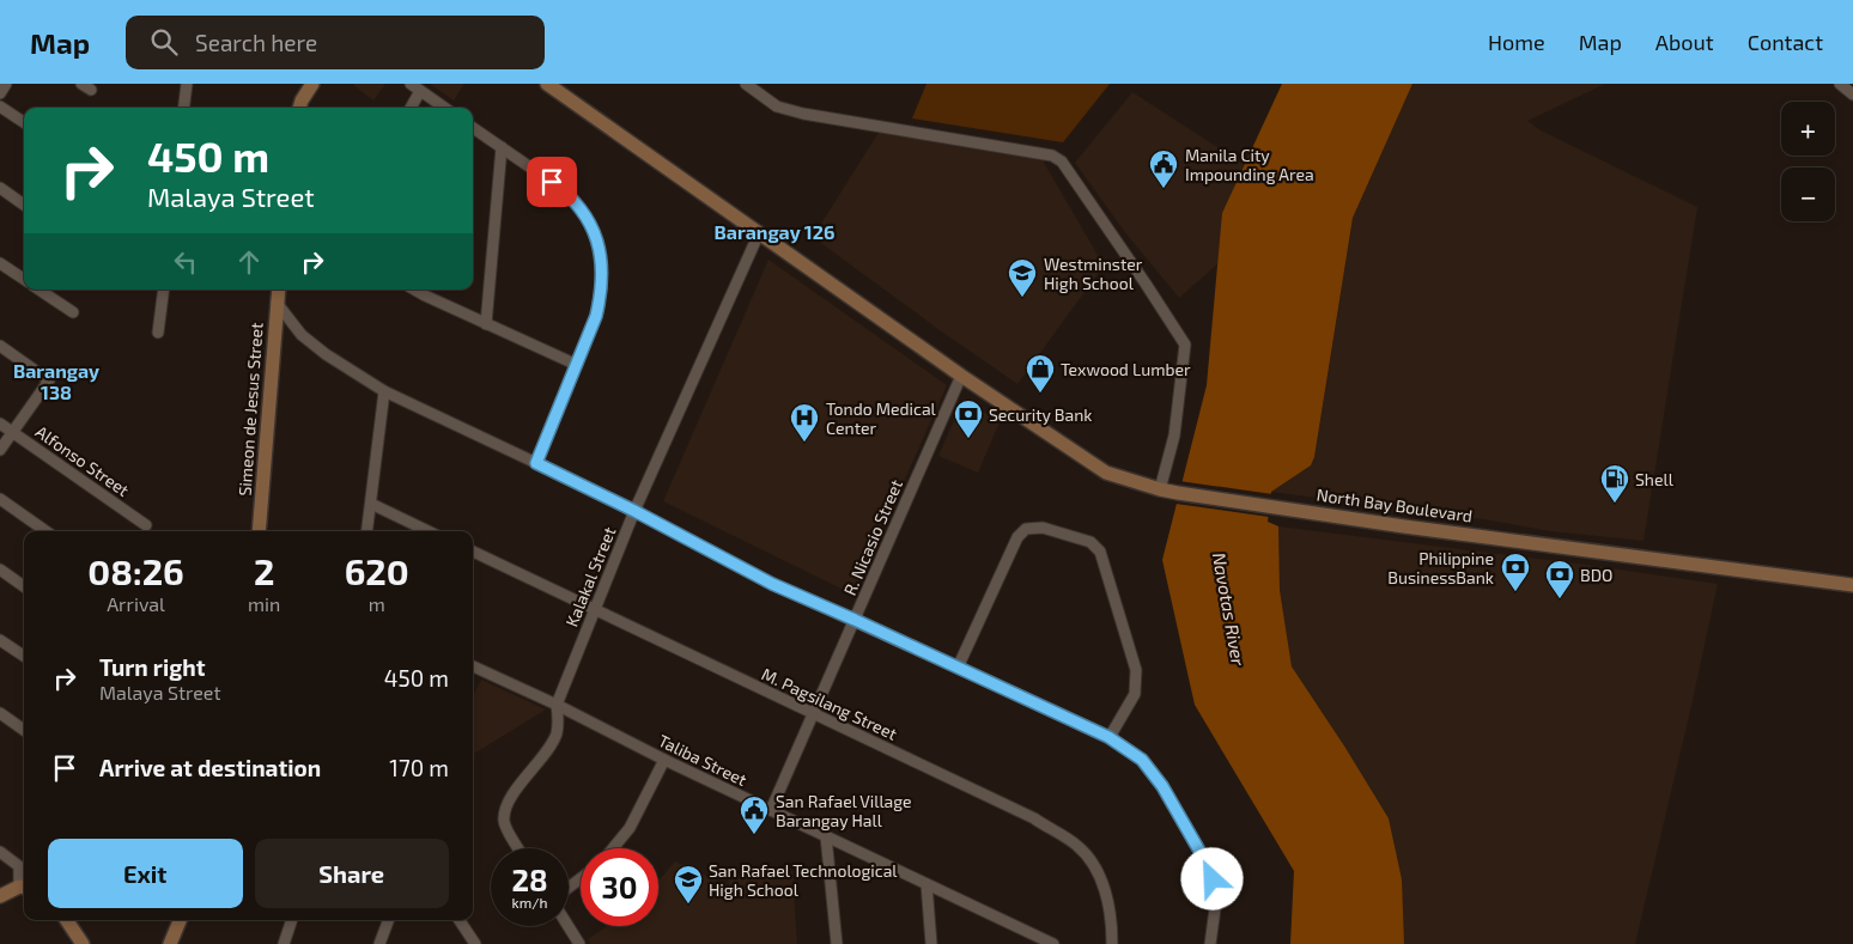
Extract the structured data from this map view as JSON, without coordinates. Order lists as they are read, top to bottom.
{
  "streets": {
    "main road": ["Simeon de Jesus Street", "North Bay Boulevard"],
    "street": [
      "Alfonso Street",
      "R. Nicasio Street",
      "Kalakal Street",
      "M. Pagsilang Street",
      "Taliba Street"
    ]
  },
  "crossings": [
    ["North Bay Boulevard", "R. Nicasio Street"],
    ["North Bay Boulevard", "Kalakal Street"],
    ["R. Nicasio Street", "M. Pagsilang Street"],
    ["R. Nicasio Street", "Taliba Street"],
    ["Kalakal Street", "M. Pagsilang Street"],
    ["Kalakal Street", "Taliba Street"]
  ],
  "districts": ["Barangay 126", "Barangay 138"],
  "water": ["Navotas River"],
  "places": {
    "public building": ["Manila City Impounding Area", "San Rafael Village Barangay Hall"],
    "school or university": ["Westminster High School", "San Rafael Technological High School"],
    "shop": ["Texwood Lumber"],
    "bank": ["Security Bank", "Philippine BusinessBank", "BDO"],
    "hospital": ["Tondo Medical Center"],
    "fuel station": ["Shell"]
  },
  "page": {
    "header": "Map",
    "search": "Search here",
    "nav": [
      "Home",
      "Map",
      "About",
      "Contact"
    ],
    "map_buttons": ["+", "−"],
    "turn": ["450 m", "Malaya Street"],
    "eta": [
      "08:26",
      "Arrival",
      "2",
      "min",
      "620",
      "m"
    ],
    "list": [
      {
        "name": "Turn right",
        "note": "Malaya Street",
        "value": "450 m"
      },
      {
        "name": "Arrive at destination",
        "value": "170 m"
      }
    ],
    "buttons": ["Exit", "Share"],
    "speed": "28 km/h",
    "limit": "30"
  }
}
